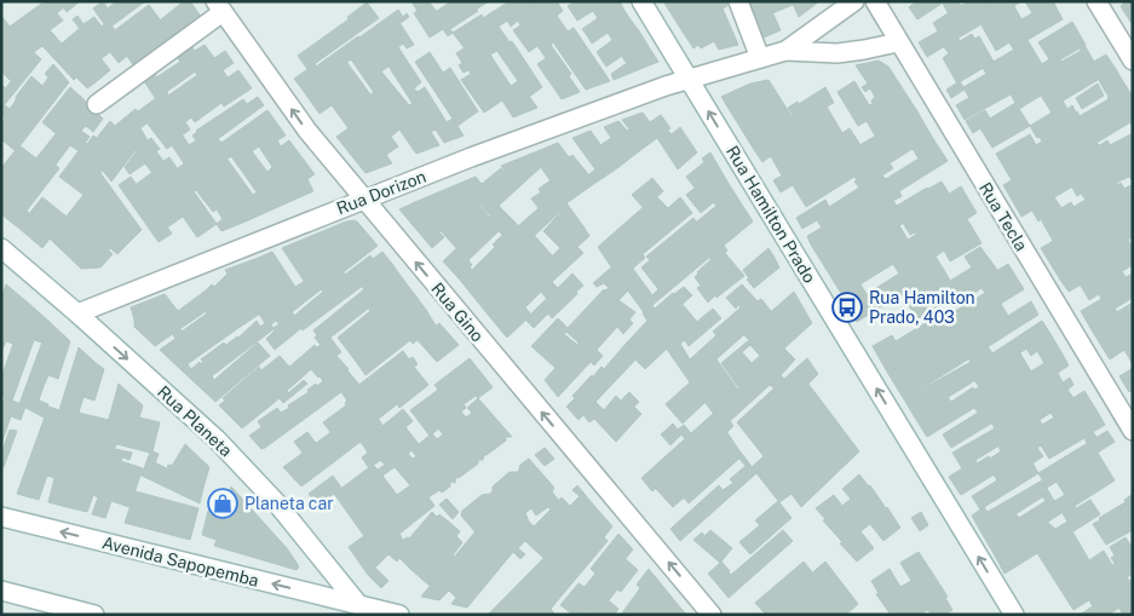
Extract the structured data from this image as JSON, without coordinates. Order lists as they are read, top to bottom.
{
  "streets": {
    "street": [
      "Rua Dorizon",
      "Rua Hamilton Prado",
      "Rua Tecla",
      "Rua Gino",
      "Rua Planeta",
      "Avenida Sapopemba"
    ]
  },
  "crossings": [
    ["Rua Dorizon", "Rua Hamilton Prado"],
    ["Rua Dorizon", "Rua Gino"],
    ["Rua Dorizon", "Rua Planeta"],
    ["Rua Planeta", "Avenida Sapopemba"]
  ],
  "one_way": ["Rua Hamilton Prado", "Rua Gino", "Rua Planeta"],
  "places": {
    "bus stop": ["Rua Hamilton Prado, 403"],
    "shop": ["Planeta car"]
  }
}
